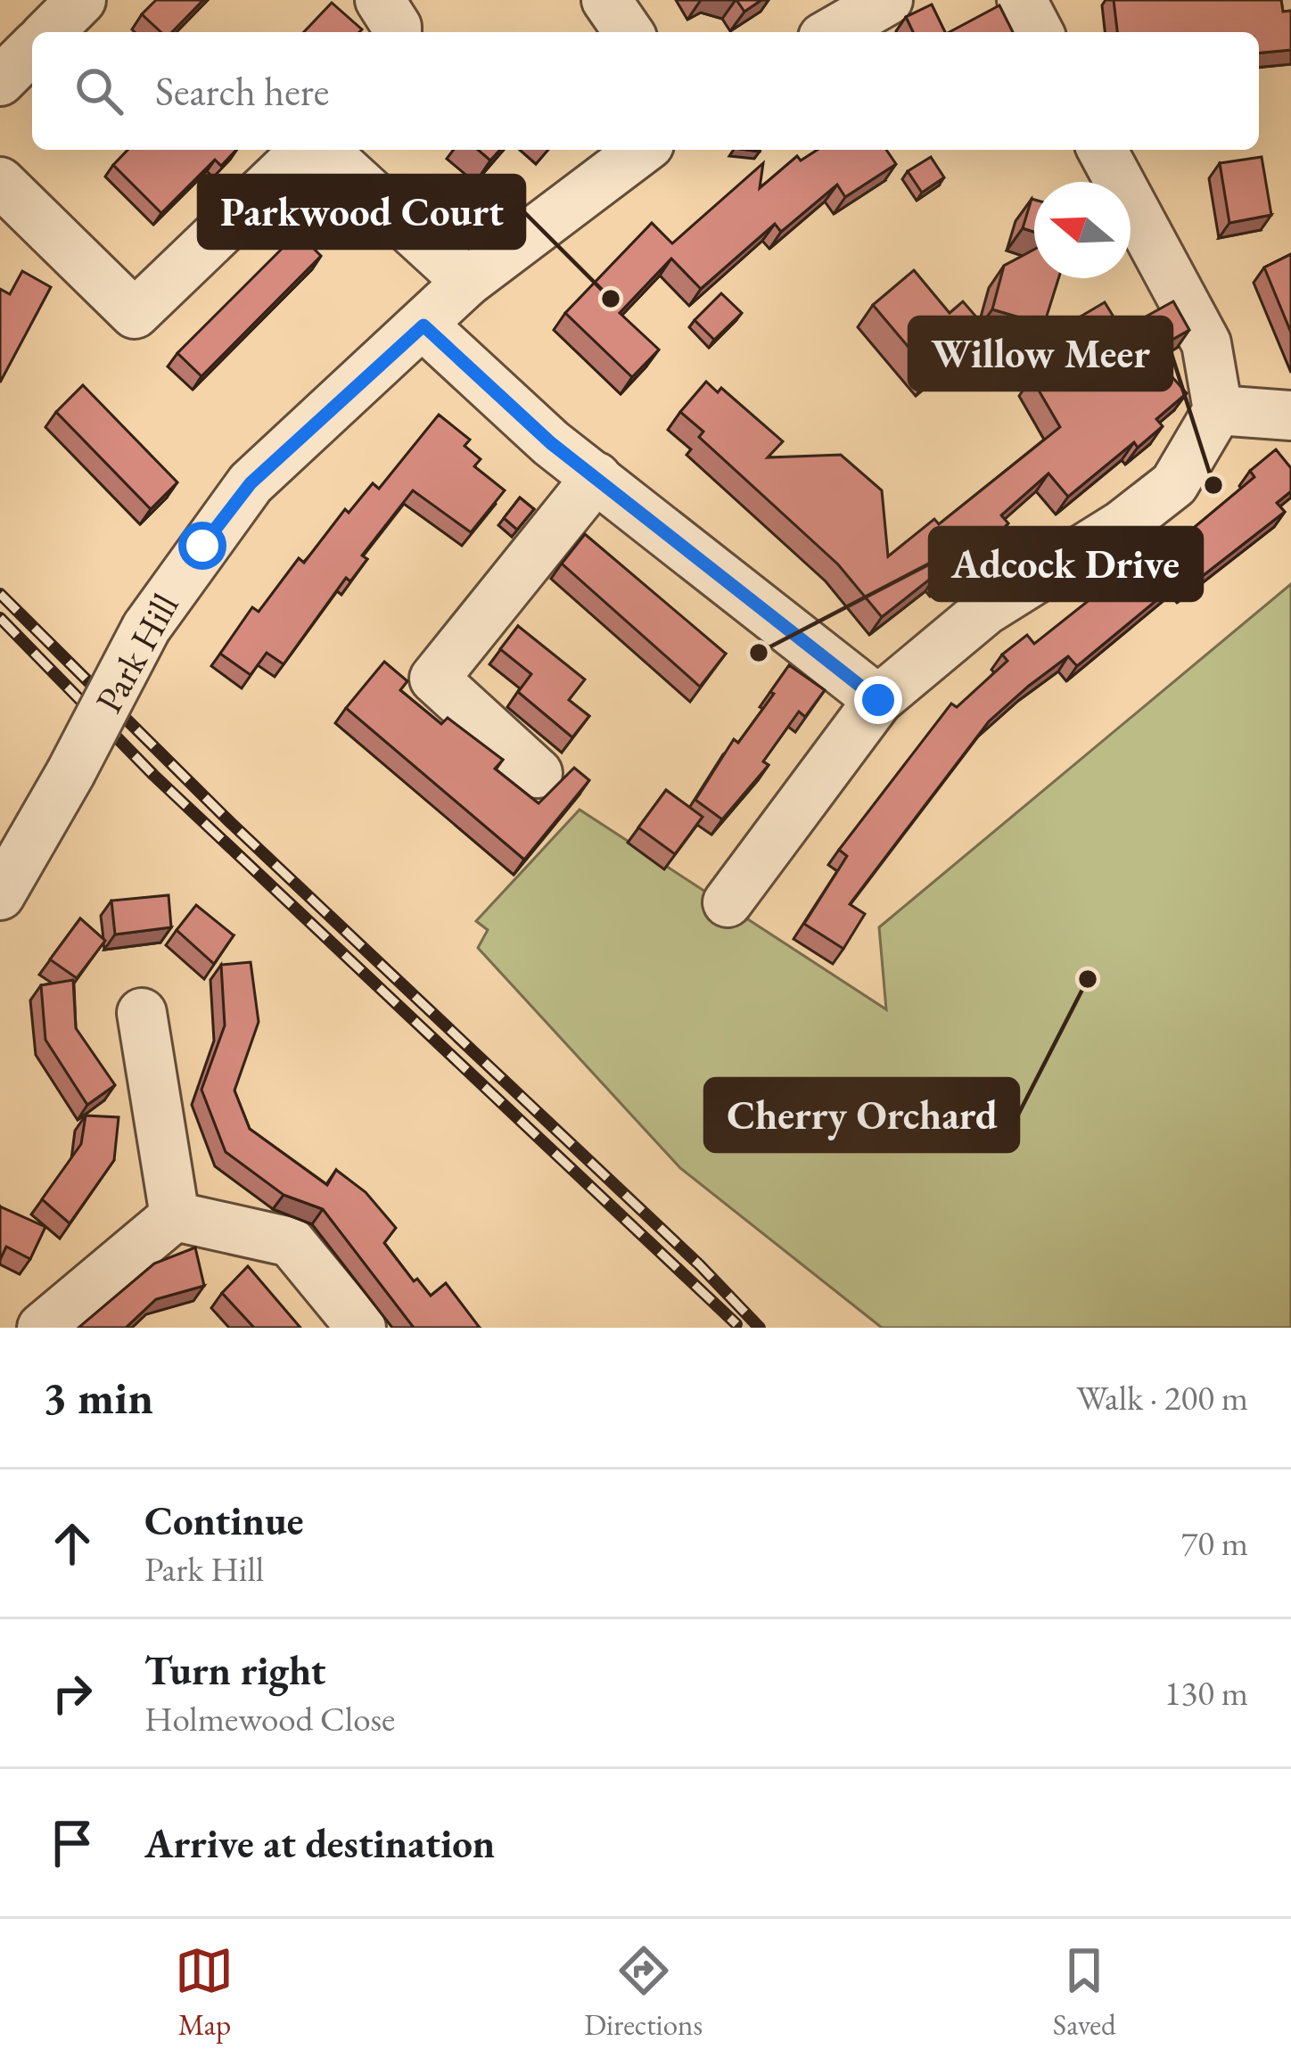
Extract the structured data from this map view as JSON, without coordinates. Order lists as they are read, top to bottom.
{
  "streets": {
    "street": ["Park Hill"]
  },
  "places": [
    "Parkwood Court",
    "Willow Meer",
    "Adcock Drive",
    "Cherry Orchard"
  ],
  "north": "left",
  "page": {
    "search": "Search here",
    "heading": ["3 min", "Walk · 200 m"],
    "list": [
      ["Continue", "Park Hill", "70 m"],
      ["Turn right", "Holmewood Close", "130 m"],
      "Arrive at destination"
    ],
    "nav": ["Map", "Directions", "Saved"]
  }
}
